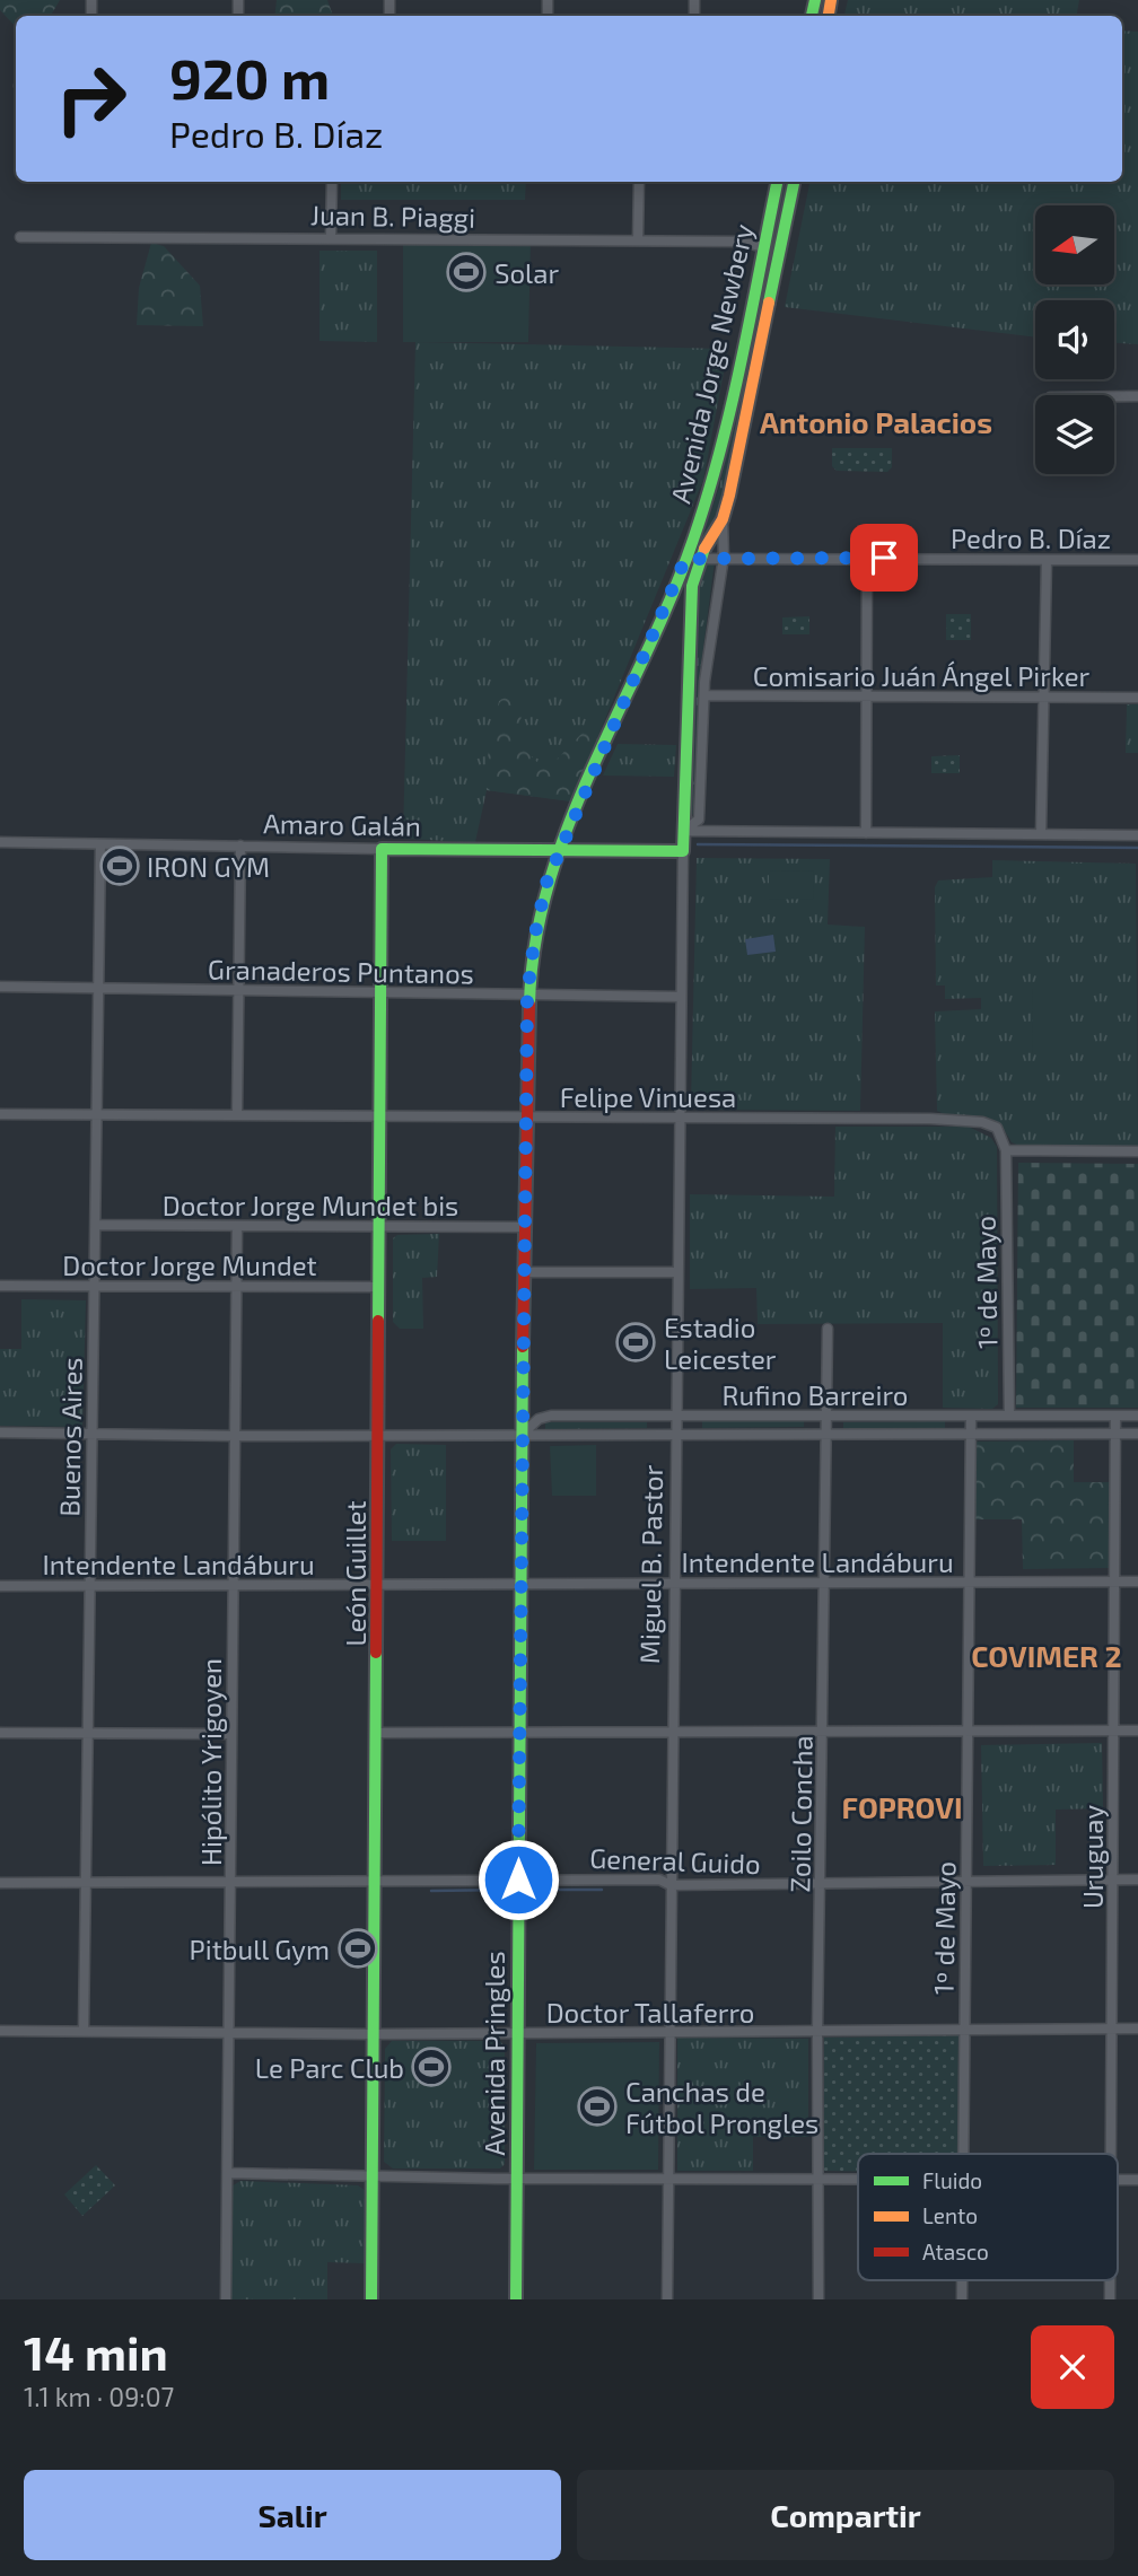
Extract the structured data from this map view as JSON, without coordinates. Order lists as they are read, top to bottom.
{
  "streets": {
    "main road": [
      "Avenida Jorge Newbery",
      "Amaro Galán",
      "Miguel B. Pastor",
      "León Guillet",
      "Avenida Pringles"
    ],
    "street": [
      "Juan B. Piaggi",
      "Pedro B. Díaz",
      "Comisario Juán Ángel Pirker",
      "Granaderos Puntanos",
      "Felipe Vinuesa",
      "Doctor Jorge Mundet bis",
      "Doctor Jorge Mundet",
      "1º de Mayo",
      "Rufino Barreiro",
      "Buenos Aires",
      "Intendente Landáburu",
      "Hipólito Yrigoyen",
      "Zoilo Concha",
      "Uruguay",
      "General Guido",
      "Doctor Tallaferro"
    ]
  },
  "crossings": [
    ["Juan B. Piaggi", "Avenida Jorge Newbery"],
    ["Avenida Jorge Newbery", "Pedro B. Díaz"],
    ["Avenida Jorge Newbery", "Miguel B. Pastor"],
    ["Avenida Jorge Newbery", "Avenida Pringles"],
    ["Pedro B. Díaz", "Miguel B. Pastor"],
    ["Pedro B. Díaz", "Avenida Pringles"],
    ["Comisario Juán Ángel Pirker", "Miguel B. Pastor"],
    ["Amaro Galán", "Buenos Aires"],
    ["Amaro Galán", "Miguel B. Pastor"],
    ["Amaro Galán", "León Guillet"],
    ["Amaro Galán", "Avenida Pringles"],
    ["Granaderos Puntanos", "Buenos Aires"],
    ["Granaderos Puntanos", "Miguel B. Pastor"],
    ["Granaderos Puntanos", "León Guillet"],
    ["Granaderos Puntanos", "Avenida Pringles"],
    ["Felipe Vinuesa", "1º de Mayo"],
    ["Felipe Vinuesa", "Buenos Aires"],
    ["Felipe Vinuesa", "Miguel B. Pastor"],
    ["Felipe Vinuesa", "León Guillet"],
    ["Felipe Vinuesa", "Avenida Pringles"],
    ["Doctor Jorge Mundet bis", "Buenos Aires"],
    ["Doctor Jorge Mundet bis", "León Guillet"],
    ["Doctor Jorge Mundet bis", "Hipólito Yrigoyen"],
    ["Doctor Jorge Mundet bis", "Avenida Pringles"],
    ["Doctor Jorge Mundet", "Buenos Aires"],
    ["Doctor Jorge Mundet", "León Guillet"],
    ["Doctor Jorge Mundet", "Hipólito Yrigoyen"],
    ["1º de Mayo", "Rufino Barreiro"],
    ["1º de Mayo", "Intendente Landáburu"],
    ["1º de Mayo", "General Guido"],
    ["1º de Mayo", "Doctor Tallaferro"],
    ["Rufino Barreiro", "Buenos Aires"],
    ["Rufino Barreiro", "Miguel B. Pastor"],
    ["Rufino Barreiro", "León Guillet"],
    ["Rufino Barreiro", "Hipólito Yrigoyen"],
    ["Rufino Barreiro", "Zoilo Concha"],
    ["Rufino Barreiro", "Uruguay"],
    ["Rufino Barreiro", "Avenida Pringles"],
    ["Buenos Aires", "Intendente Landáburu"],
    ["Buenos Aires", "General Guido"],
    ["Buenos Aires", "Doctor Tallaferro"],
    ["Intendente Landáburu", "Miguel B. Pastor"],
    ["Intendente Landáburu", "León Guillet"],
    ["Intendente Landáburu", "Hipólito Yrigoyen"],
    ["Intendente Landáburu", "Zoilo Concha"],
    ["Intendente Landáburu", "Uruguay"],
    ["Intendente Landáburu", "Avenida Pringles"],
    ["Miguel B. Pastor", "General Guido"],
    ["Miguel B. Pastor", "Doctor Tallaferro"],
    ["Miguel B. Pastor", "Avenida Pringles"],
    ["León Guillet", "General Guido"],
    ["León Guillet", "Doctor Tallaferro"],
    ["Hipólito Yrigoyen", "General Guido"],
    ["Hipólito Yrigoyen", "Doctor Tallaferro"],
    ["Zoilo Concha", "General Guido"],
    ["Zoilo Concha", "Doctor Tallaferro"],
    ["Uruguay", "General Guido"],
    ["Uruguay", "Doctor Tallaferro"],
    ["General Guido", "Avenida Pringles"],
    ["Doctor Tallaferro", "Avenida Pringles"]
  ],
  "districts": ["Antonio Palacios", "COVIMER 2", "FOPROVI"],
  "places": {
    "sports": [
      "Solar",
      "IRON GYM",
      "Estadio Leicester",
      "Pitbull Gym",
      "Le Parc Club",
      "Canchas de Fútbol Prongles"
    ]
  },
  "legend": ["Fluido", "Lento", "Atasco"],
  "north": "left",
  "page": {
    "turn": ["920 m", "Pedro B. Díaz"],
    "heading": ["14 min", "1.1 km · 09:07"],
    "buttons": ["Salir", "Compartir"]
  }
}
